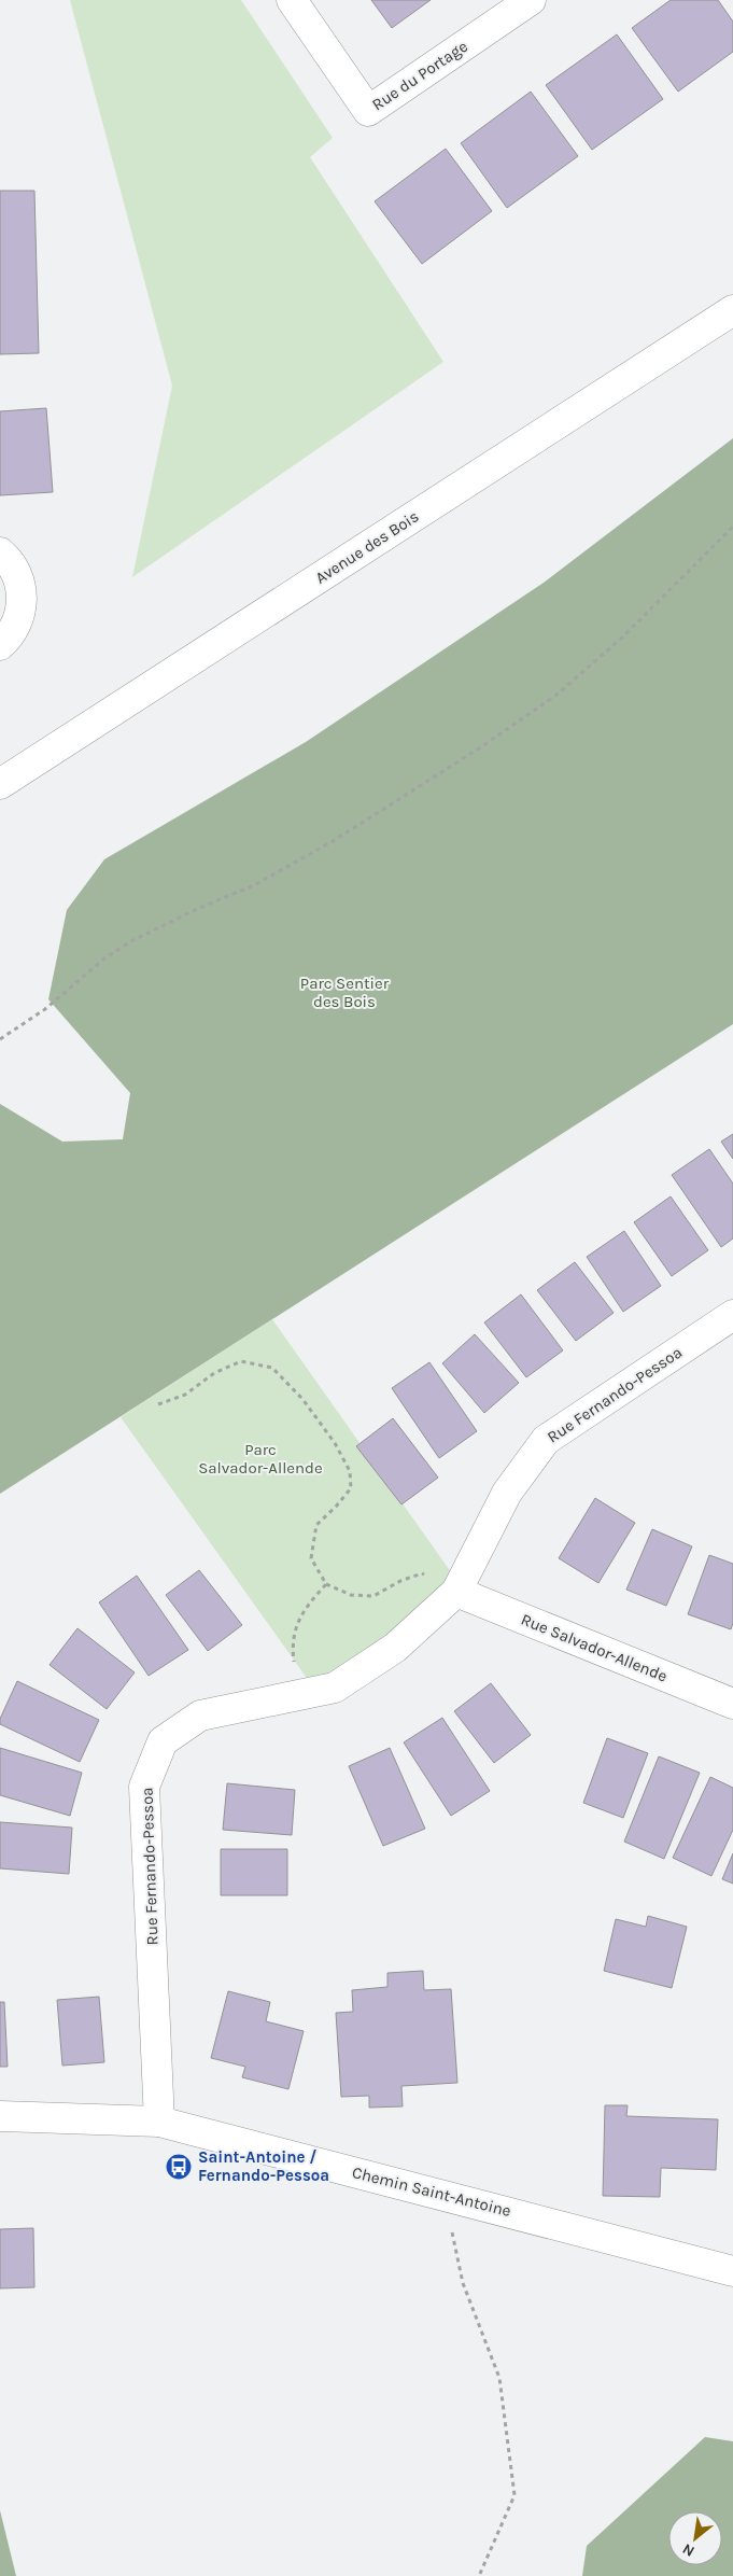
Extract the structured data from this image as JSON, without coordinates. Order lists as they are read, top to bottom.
{
  "streets": {
    "street": [
      "Rue du Portage",
      "Avenue des Bois",
      "Rue Fernando-Pessoa",
      "Rue Salvador-Allende",
      "Chemin Saint-Antoine"
    ]
  },
  "crossings": [
    ["Rue Fernando-Pessoa", "Rue Salvador-Allende"],
    ["Rue Fernando-Pessoa", "Chemin Saint-Antoine"]
  ],
  "parks": ["Parc Sentier des Bois", "Parc Salvador-Allende"],
  "places": {
    "bus stop": ["Saint-Antoine / Fernando-Pessoa"]
  },
  "north": "bottom left"
}
